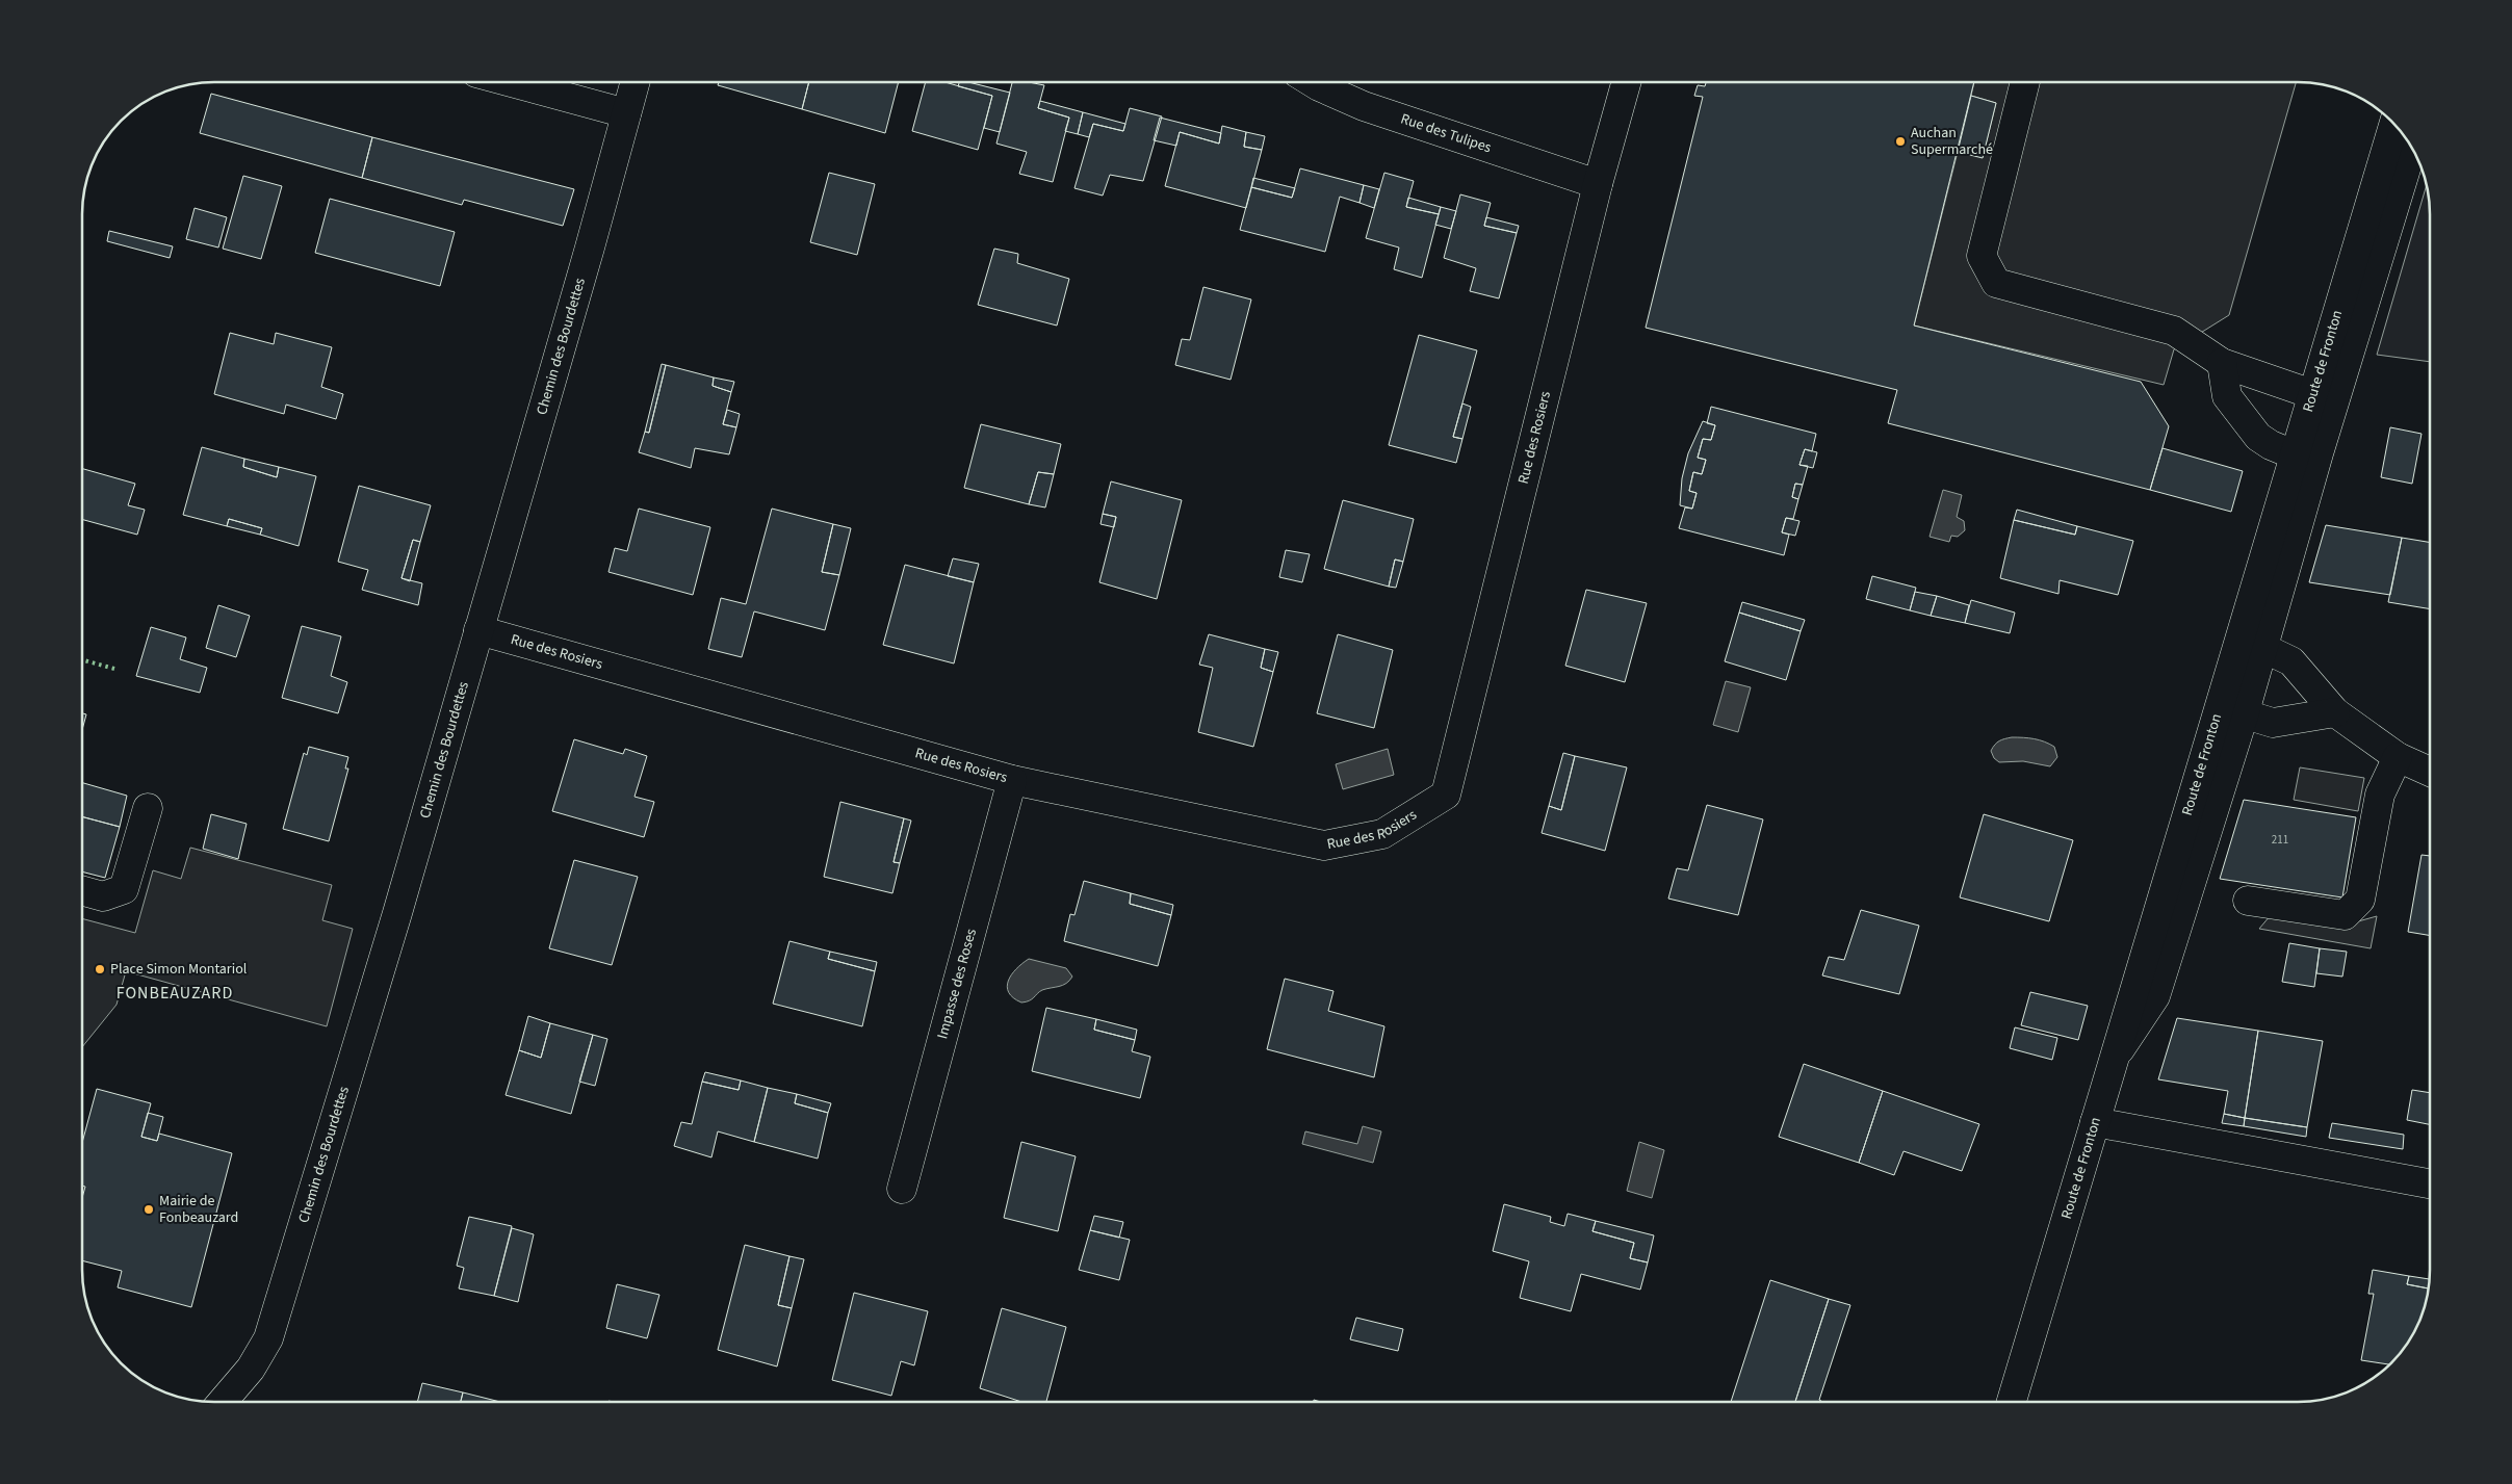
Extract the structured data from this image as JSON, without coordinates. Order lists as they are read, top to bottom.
{
  "streets": {
    "street": [
      "Rue des Tulipes",
      "Chemin des Bourdettes",
      "Route de Fronton",
      "Rue des Rosiers",
      "Impasse des Roses"
    ]
  },
  "crossings": [
    ["Rue des Tulipes", "Rue des Rosiers"],
    ["Chemin des Bourdettes", "Rue des Rosiers"],
    ["Rue des Rosiers", "Impasse des Roses"]
  ],
  "districts": ["FONBEAUZARD"],
  "places": ["Auchan Supermarché", "Place Simon Montariol", "Mairie de Fonbeauzard"],
  "house_numbers": ["211"]
}
